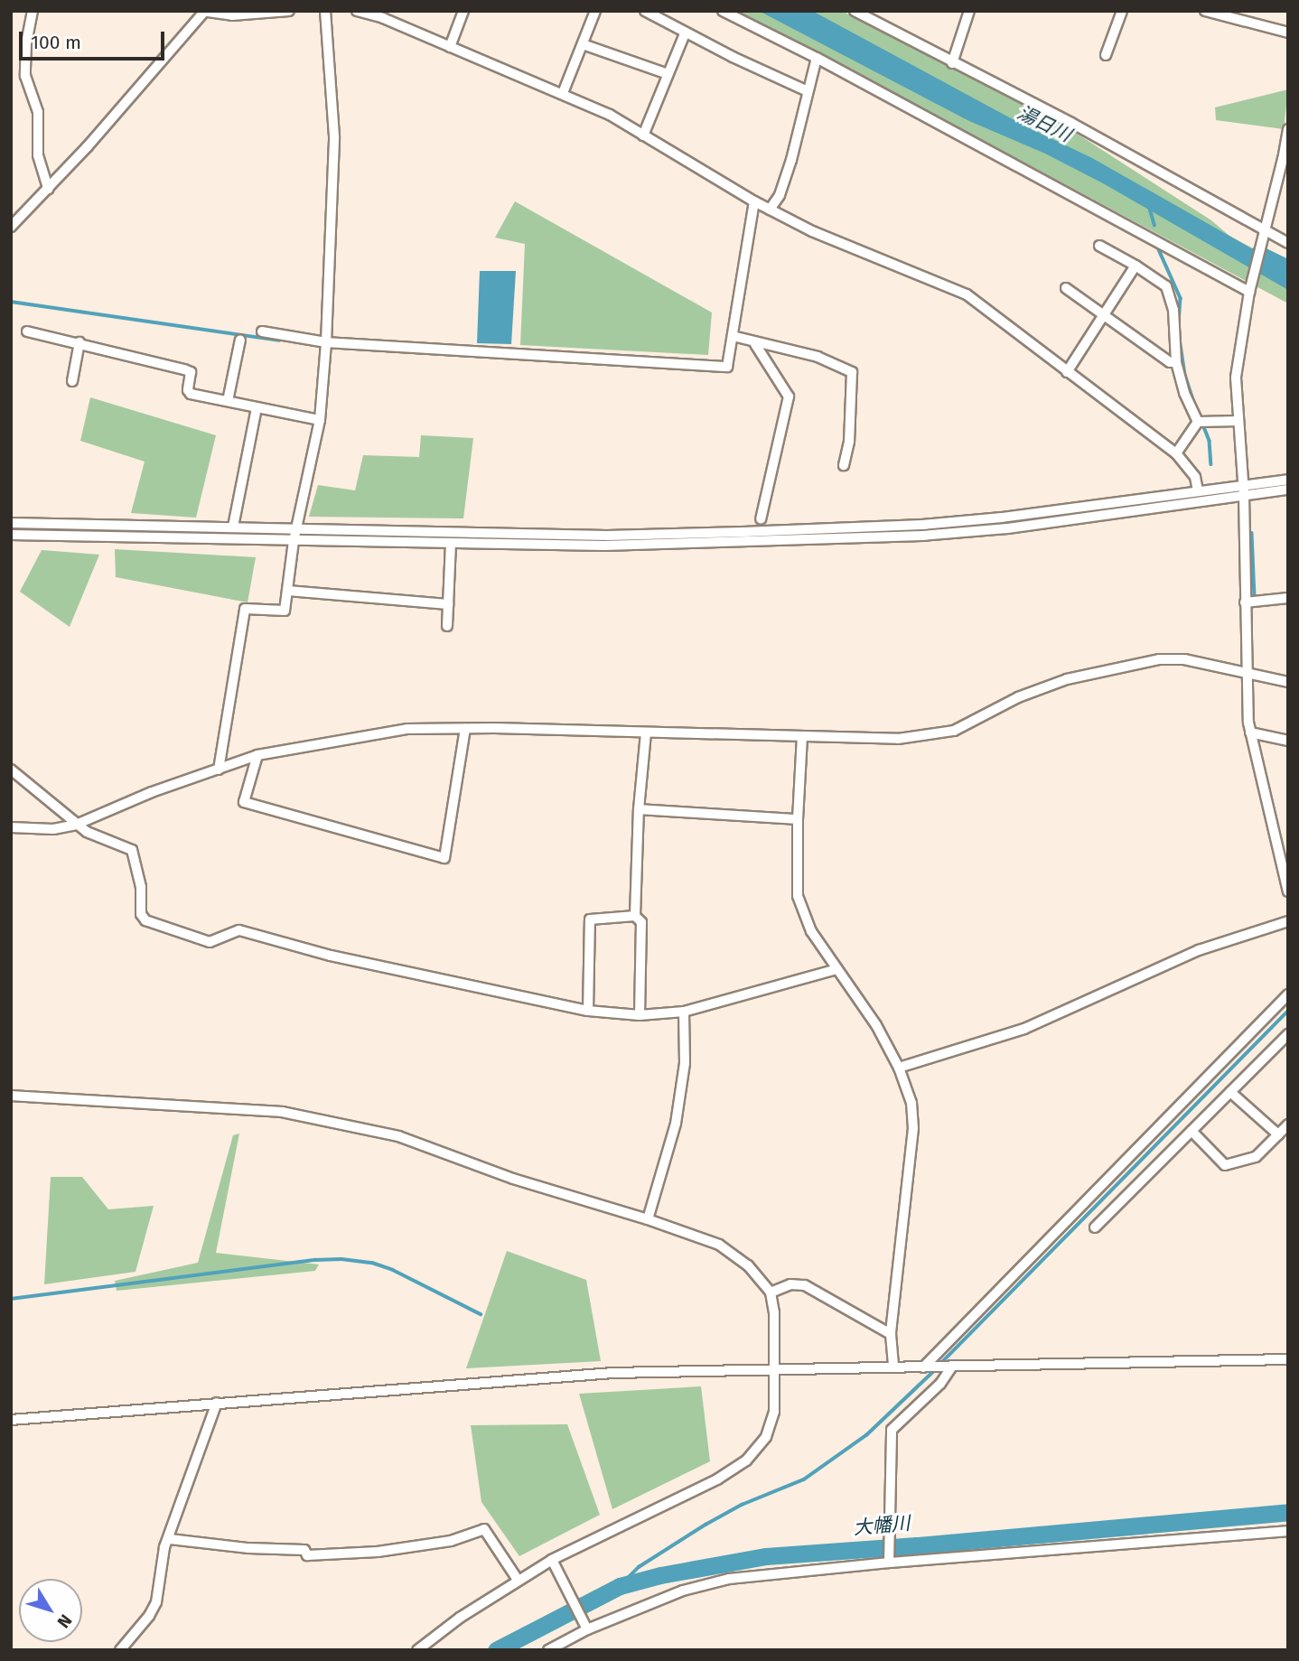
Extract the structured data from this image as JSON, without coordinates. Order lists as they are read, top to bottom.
{
  "water": ["湯日川", "大幡川"],
  "scale_bar": "100 m",
  "north": "bottom right"
}
